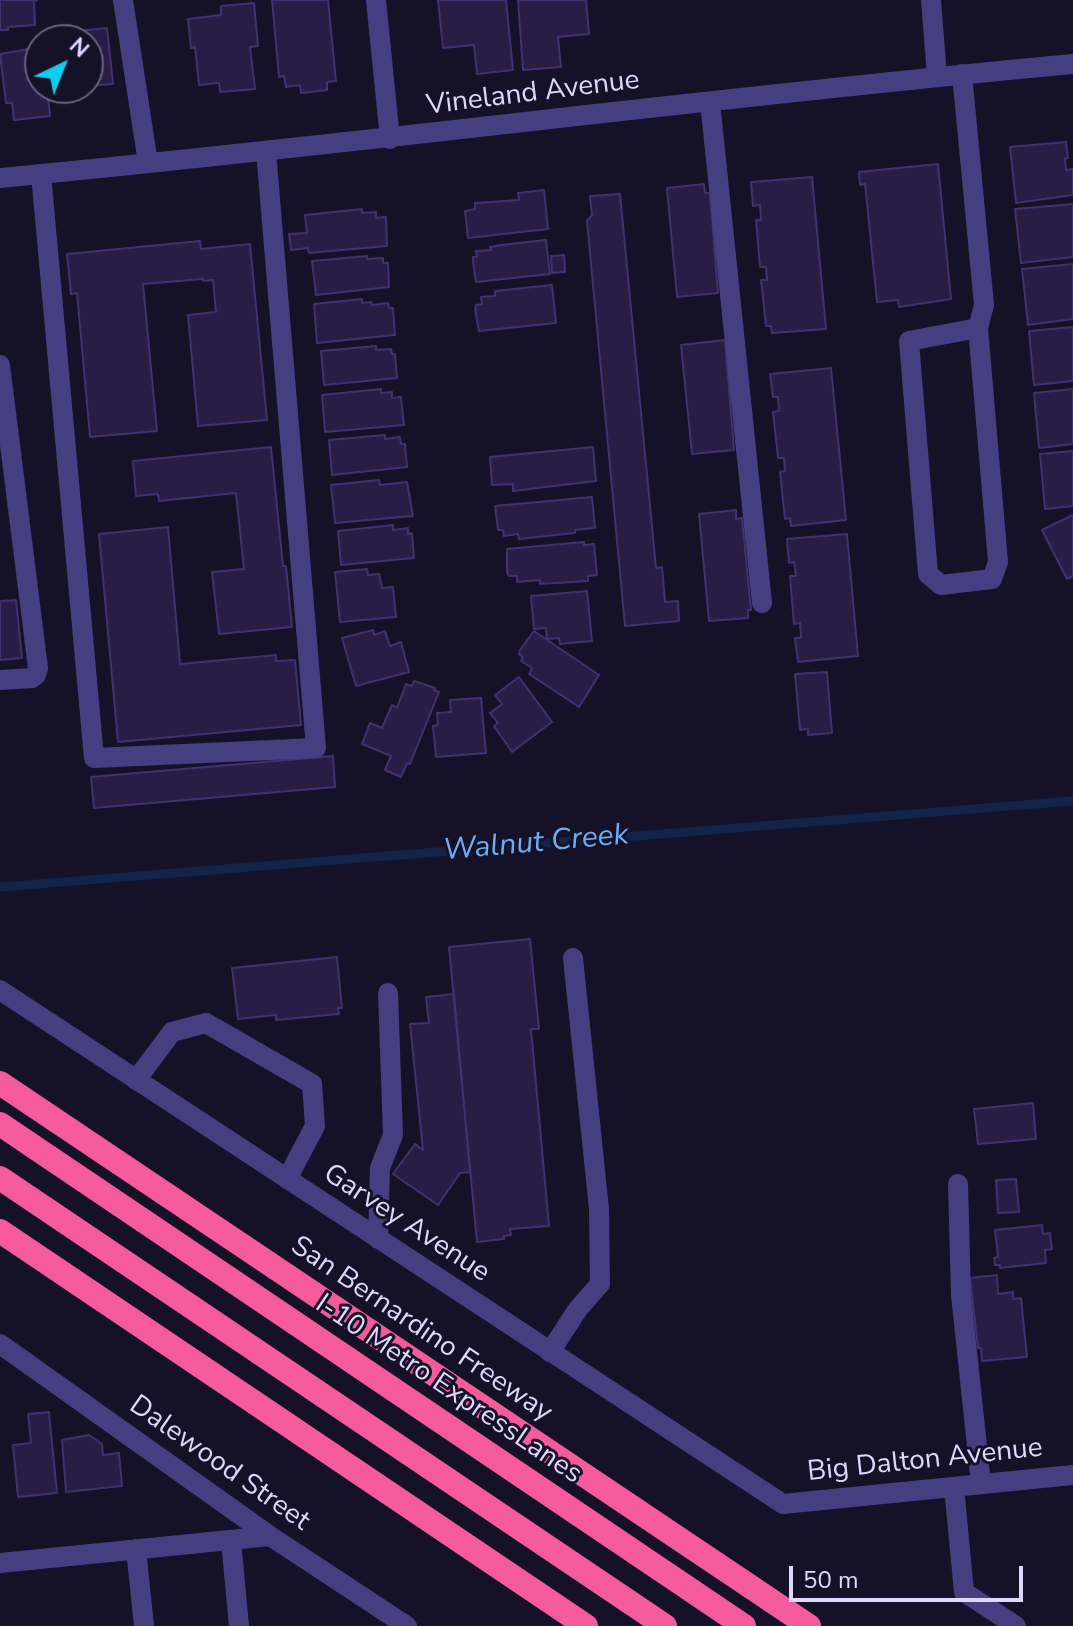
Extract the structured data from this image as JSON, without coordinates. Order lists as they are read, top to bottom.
{
  "streets": {
    "highway": ["San Bernardino Freeway", "I-10 Metro ExpressLanes"],
    "street": [
      "Vineland Avenue",
      "Garvey Avenue",
      "Big Dalton Avenue",
      "Dalewood Street"
    ]
  },
  "crossings": [
    ["Garvey Avenue", "Big Dalton Avenue"]
  ],
  "water": ["Walnut Creek"],
  "scale_bar": "50 m",
  "north": "top right"
}
